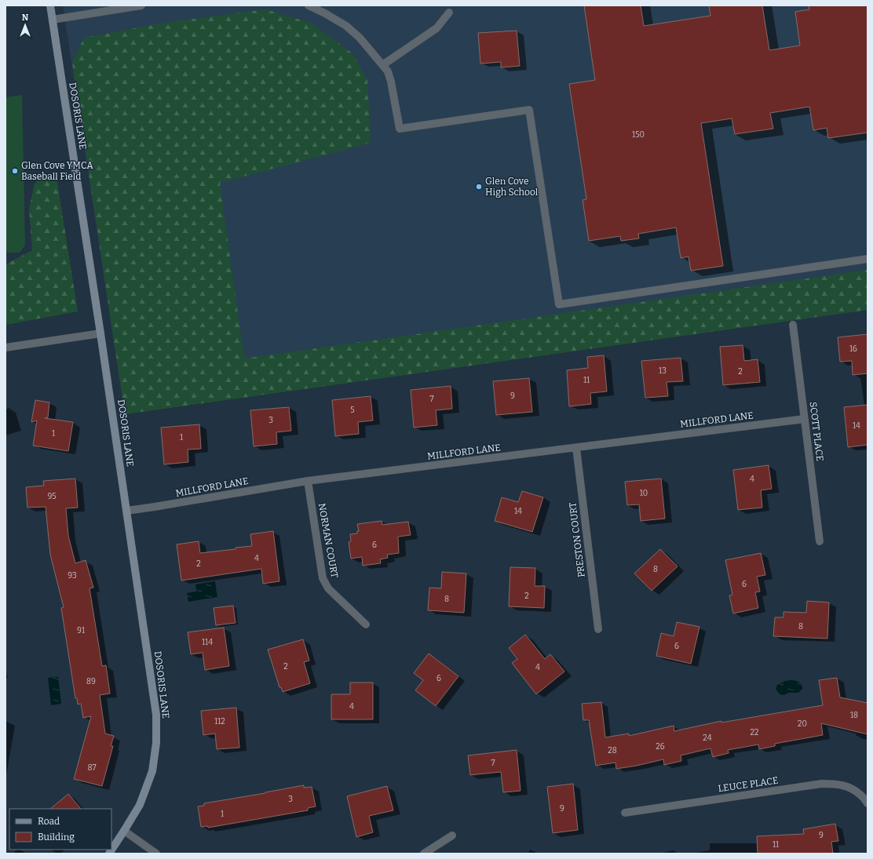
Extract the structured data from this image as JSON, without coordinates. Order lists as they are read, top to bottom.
{
  "streets": {
    "street": [
      "DOSORIS LANE",
      "MILLFORD LANE",
      "SCOTT PLACE",
      "PRESTON COURT",
      "NORMAN COURT",
      "LEUCE PLACE"
    ]
  },
  "crossings": [
    ["DOSORIS LANE", "MILLFORD LANE"],
    ["MILLFORD LANE", "SCOTT PLACE"],
    ["MILLFORD LANE", "PRESTON COURT"],
    ["MILLFORD LANE", "NORMAN COURT"]
  ],
  "places": ["Glen Cove YMCA Baseball Field", "Glen Cove High School"],
  "house_numbers": [
    "150",
    "16",
    "13",
    "2",
    "11",
    "9",
    "7",
    "5",
    "3",
    "14",
    "1",
    "1",
    "4",
    "10",
    "95",
    "14",
    "6",
    "4",
    "2",
    "8",
    "93",
    "6",
    "2",
    "8",
    "8",
    "91",
    "114",
    "6",
    "2",
    "4",
    "6",
    "89",
    "4",
    "18",
    "112",
    "20",
    "22",
    "24",
    "26",
    "28",
    "7",
    "87",
    "3",
    "9",
    "1",
    "9",
    "11"
  ],
  "legend": ["Road", "Building"],
  "north": "top"
}
